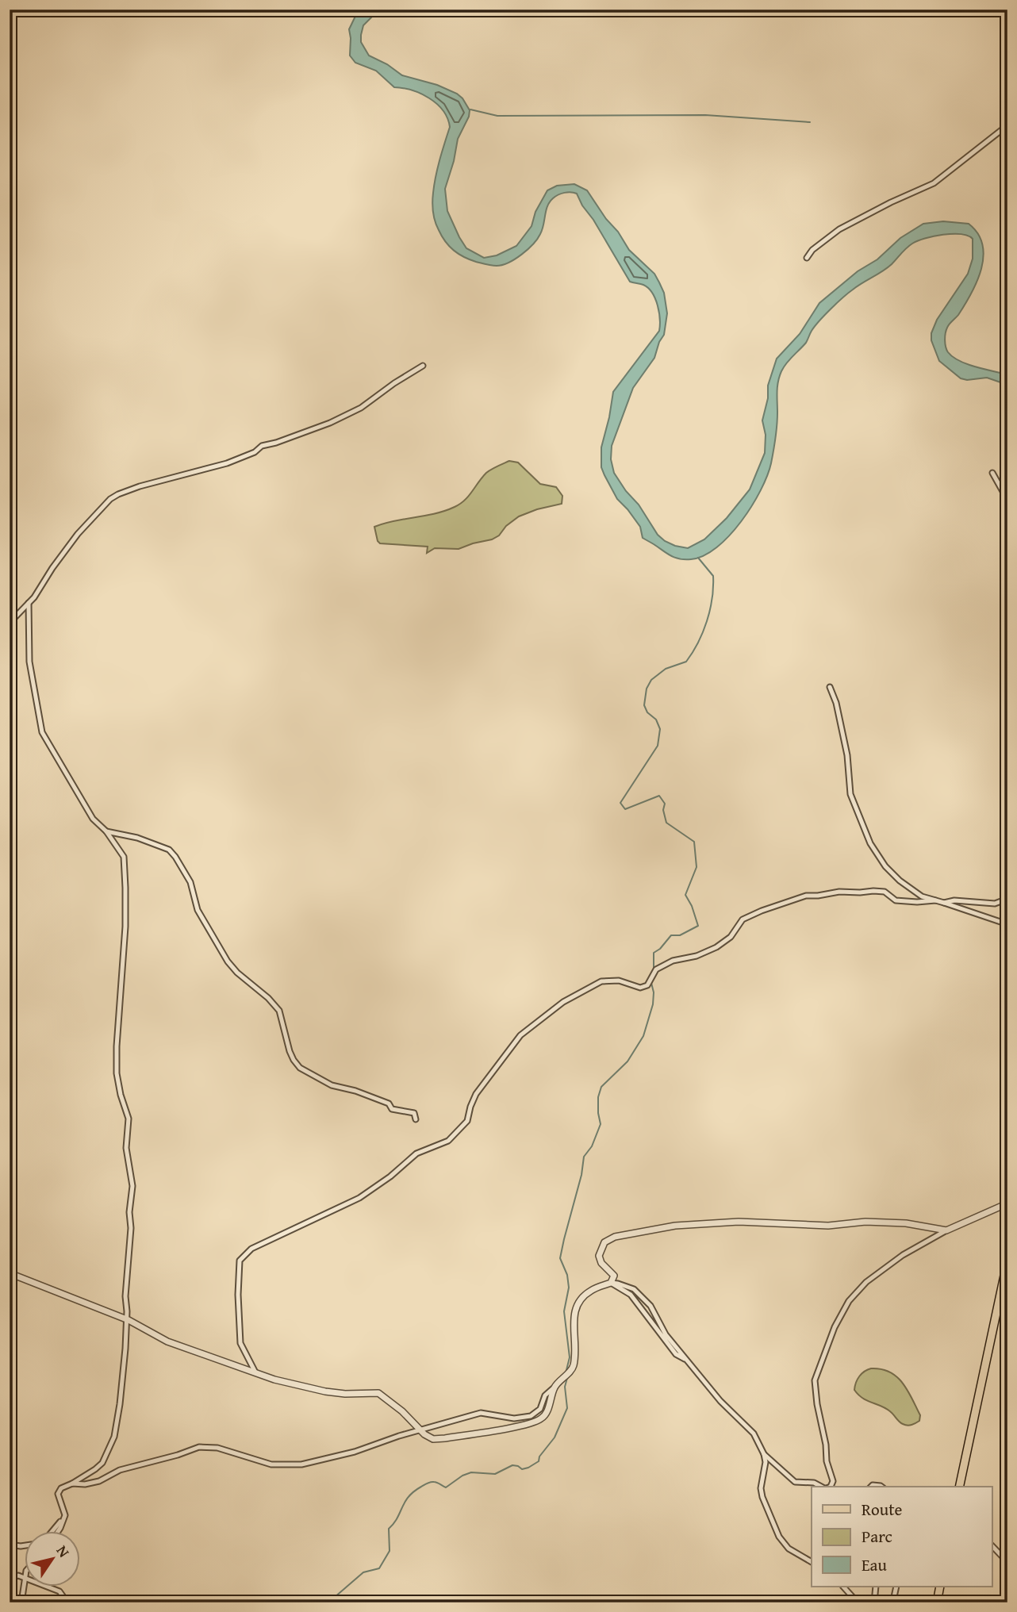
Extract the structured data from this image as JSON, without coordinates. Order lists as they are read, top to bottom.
{
  "legend": ["Route", "Parc", "Eau"],
  "north": "top right"
}
